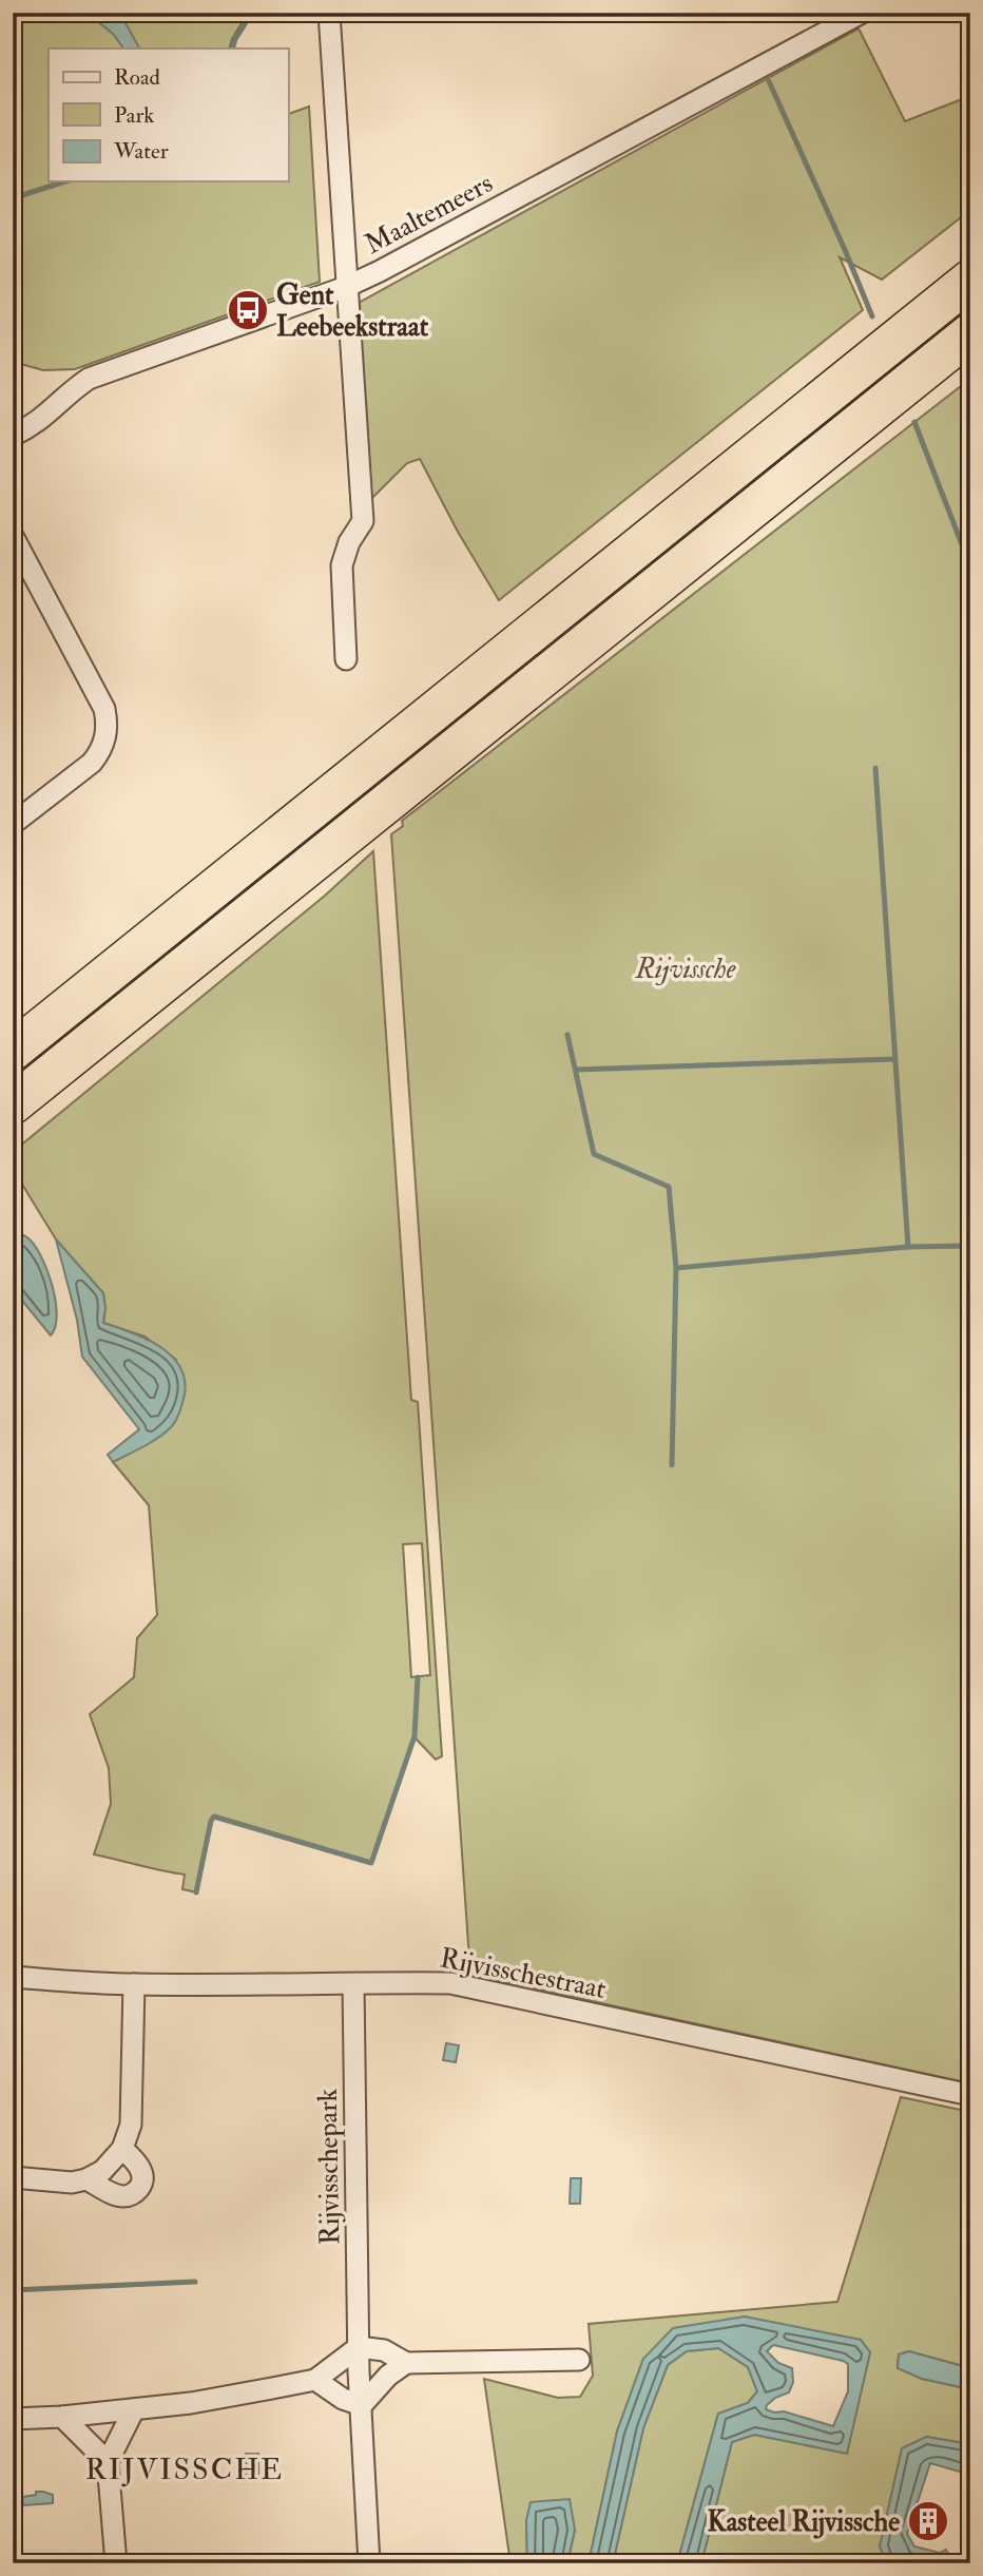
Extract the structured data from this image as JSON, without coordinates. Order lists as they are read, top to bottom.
{
  "streets": {
    "street": ["Maaltemeers", "Rijvisschestraat", "Rijvisschepark"]
  },
  "crossings": [
    ["Rijvisschestraat", "Rijvisschepark"]
  ],
  "districts": ["RIJVISSCHE"],
  "parks": ["Rijvissche"],
  "places": {
    "bus stop": ["Gent Leebeekstraat"],
    "building": ["Kasteel Rijvissche"]
  },
  "legend": ["Road", "Park", "Water"]
}
